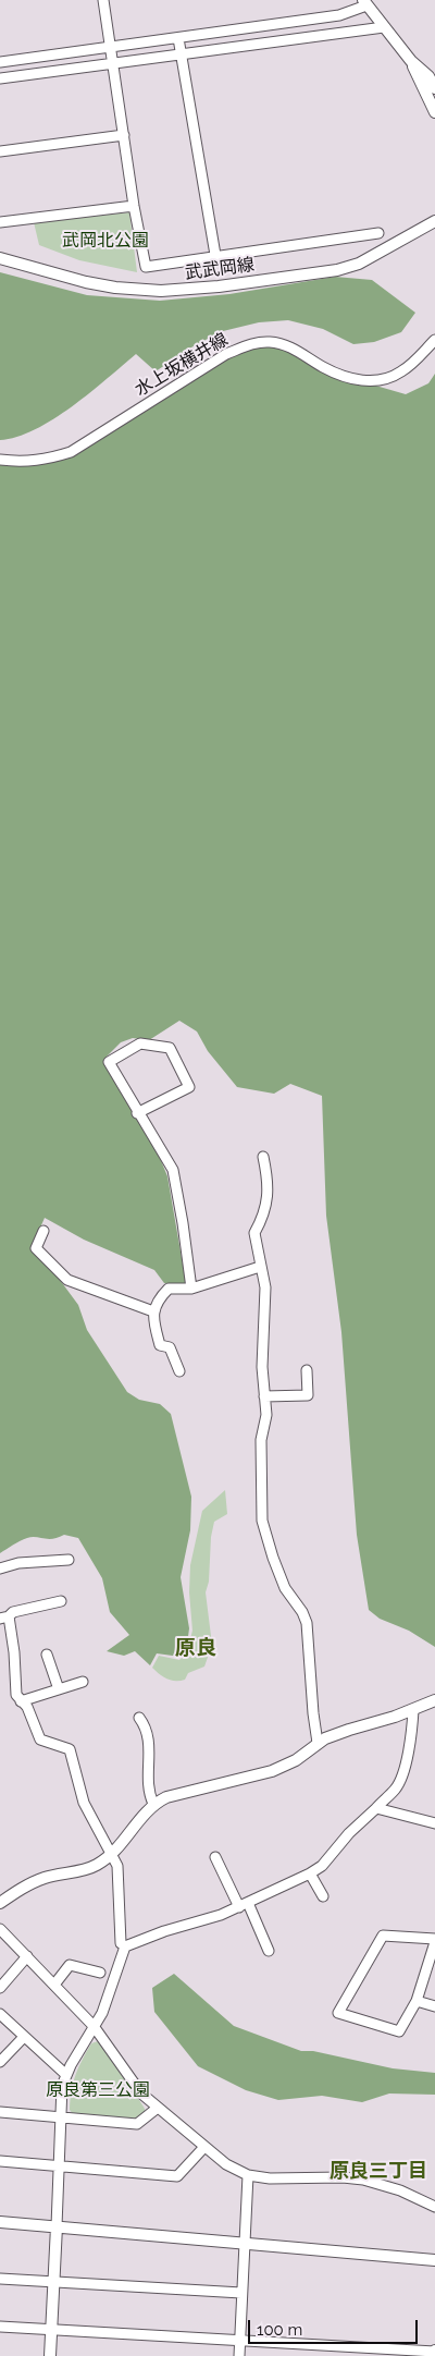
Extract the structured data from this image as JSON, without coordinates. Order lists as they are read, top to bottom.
{
  "streets": {
    "street": ["武武岡線", "水上坂横井線"]
  },
  "districts": ["原良", "原良三丁目"],
  "parks": ["武岡北公園", "原良第三公園"],
  "scale_bar": "100 m"
}
